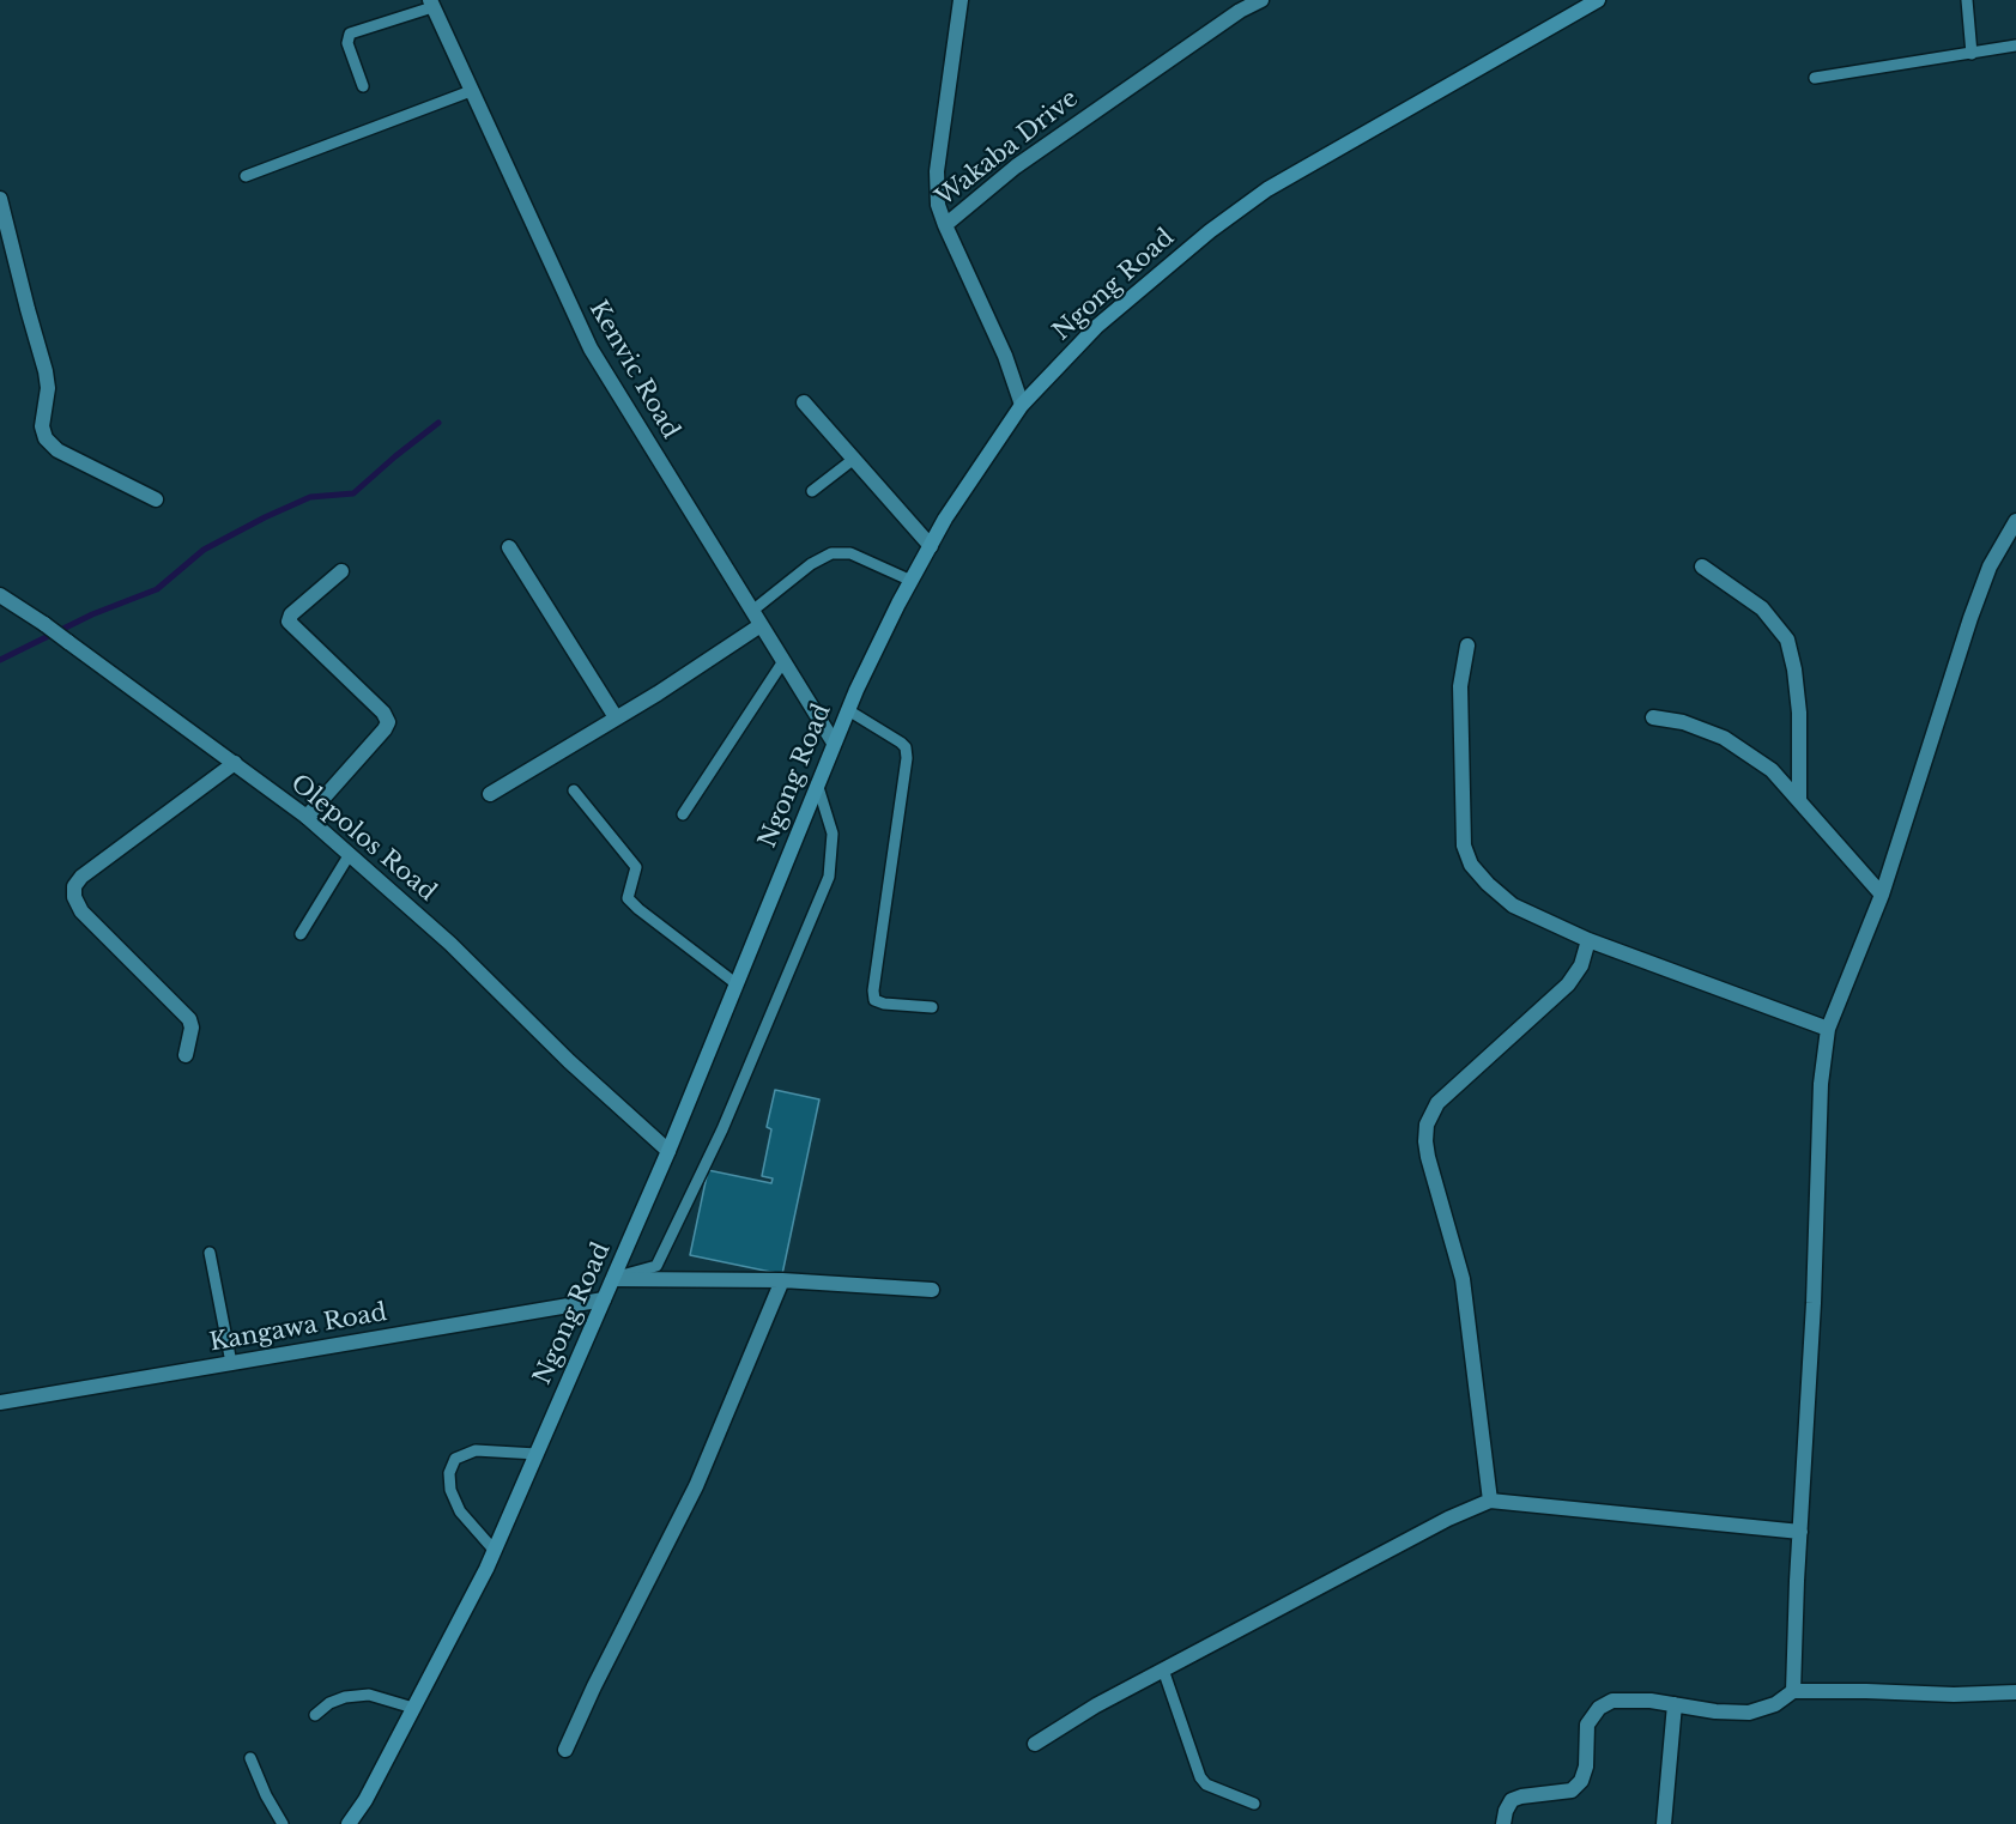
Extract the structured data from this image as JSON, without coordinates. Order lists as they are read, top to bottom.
{
  "streets": {
    "main road": ["Ngong Road"],
    "street": [
      "Wakaba Drive",
      "Kenvic Road",
      "Olepolos Road",
      "Kangawa Road"
    ]
  },
  "crossings": [
    ["Wakaba Drive", "Ngong Road"],
    ["Ngong Road", "Kenvic Road"],
    ["Ngong Road", "Olepolos Road"],
    ["Ngong Road", "Kangawa Road"]
  ]
}
